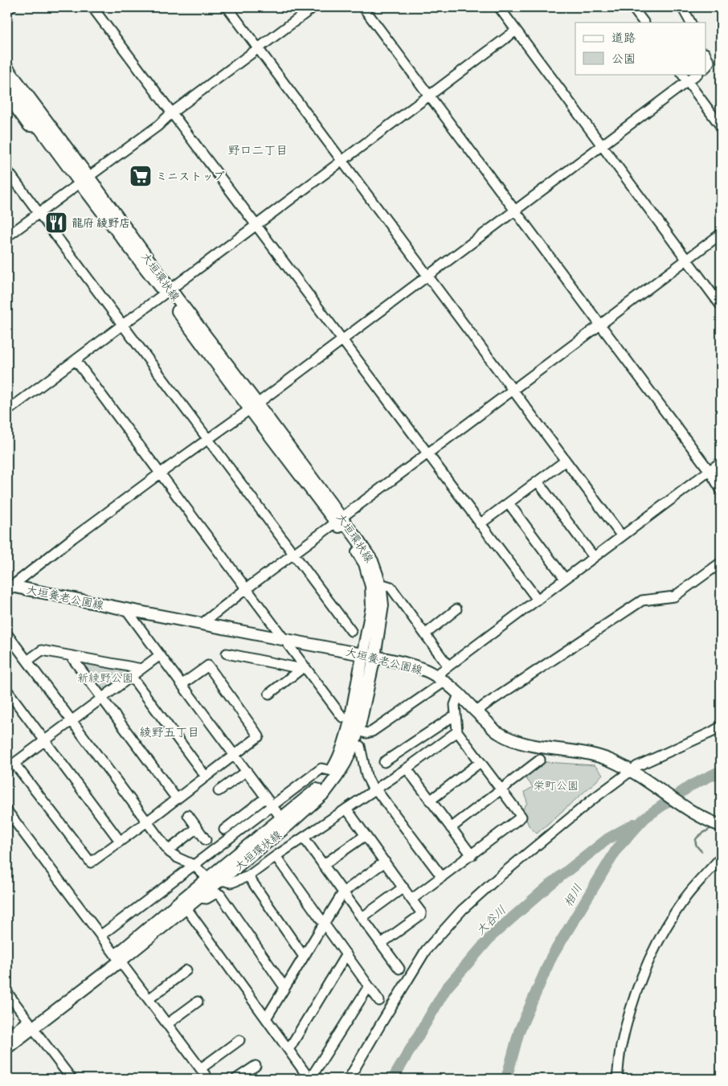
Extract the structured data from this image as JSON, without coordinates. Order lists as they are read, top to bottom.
{
  "streets": {
    "main road": ["大垣環状線", "大垣養老公園線"]
  },
  "crossings": [
    ["大垣環状線", "大垣養老公園線"]
  ],
  "districts": ["野口二丁目", "綾野五丁目"],
  "water": ["相川", "大谷川"],
  "parks": ["新綾野公園", "栄町公園"],
  "places": {
    "supermarket": ["ミニストップ"],
    "restaurant": ["龍府 綾野店"]
  },
  "legend": ["道路", "公園"]
}
